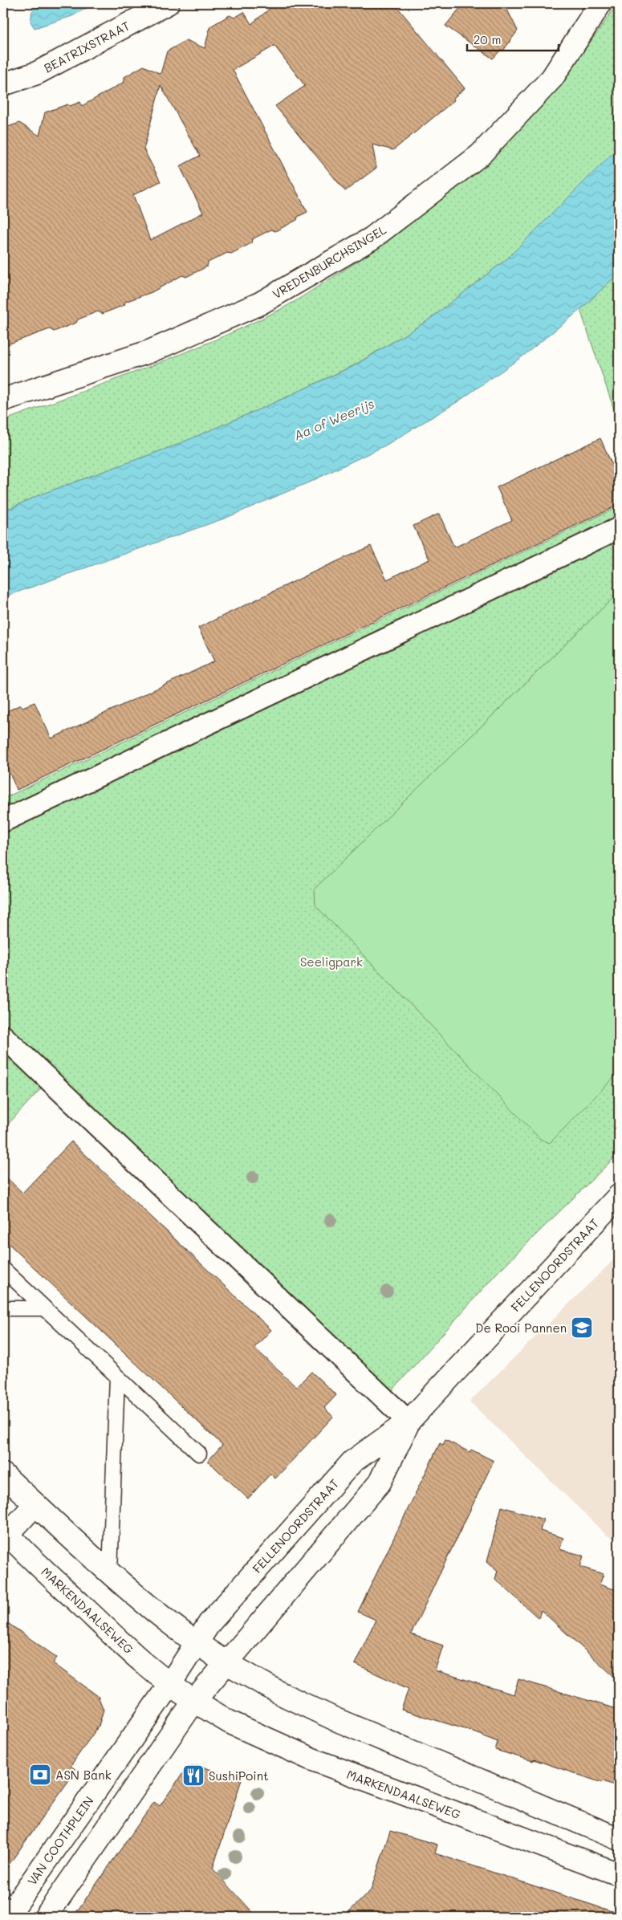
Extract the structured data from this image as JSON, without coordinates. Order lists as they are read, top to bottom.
{
  "streets": {
    "street": [
      "BEATRIXSTRAAT",
      "VREDENBURCHSINGEL",
      "FELLENOORDSTRAAT",
      "MARKENDAALSEWEG",
      "VAN COOTHPLEIN"
    ]
  },
  "crossings": [
    ["MARKENDAALSEWEG", "VAN COOTHPLEIN"]
  ],
  "water": ["Aa of Weerijs"],
  "parks": ["Seeligpark"],
  "places": {
    "school or university": ["De Rooi Pannen"],
    "bank": ["ASN Bank"],
    "restaurant": ["SushiPoint"]
  },
  "scale_bar": "20 m"
}
